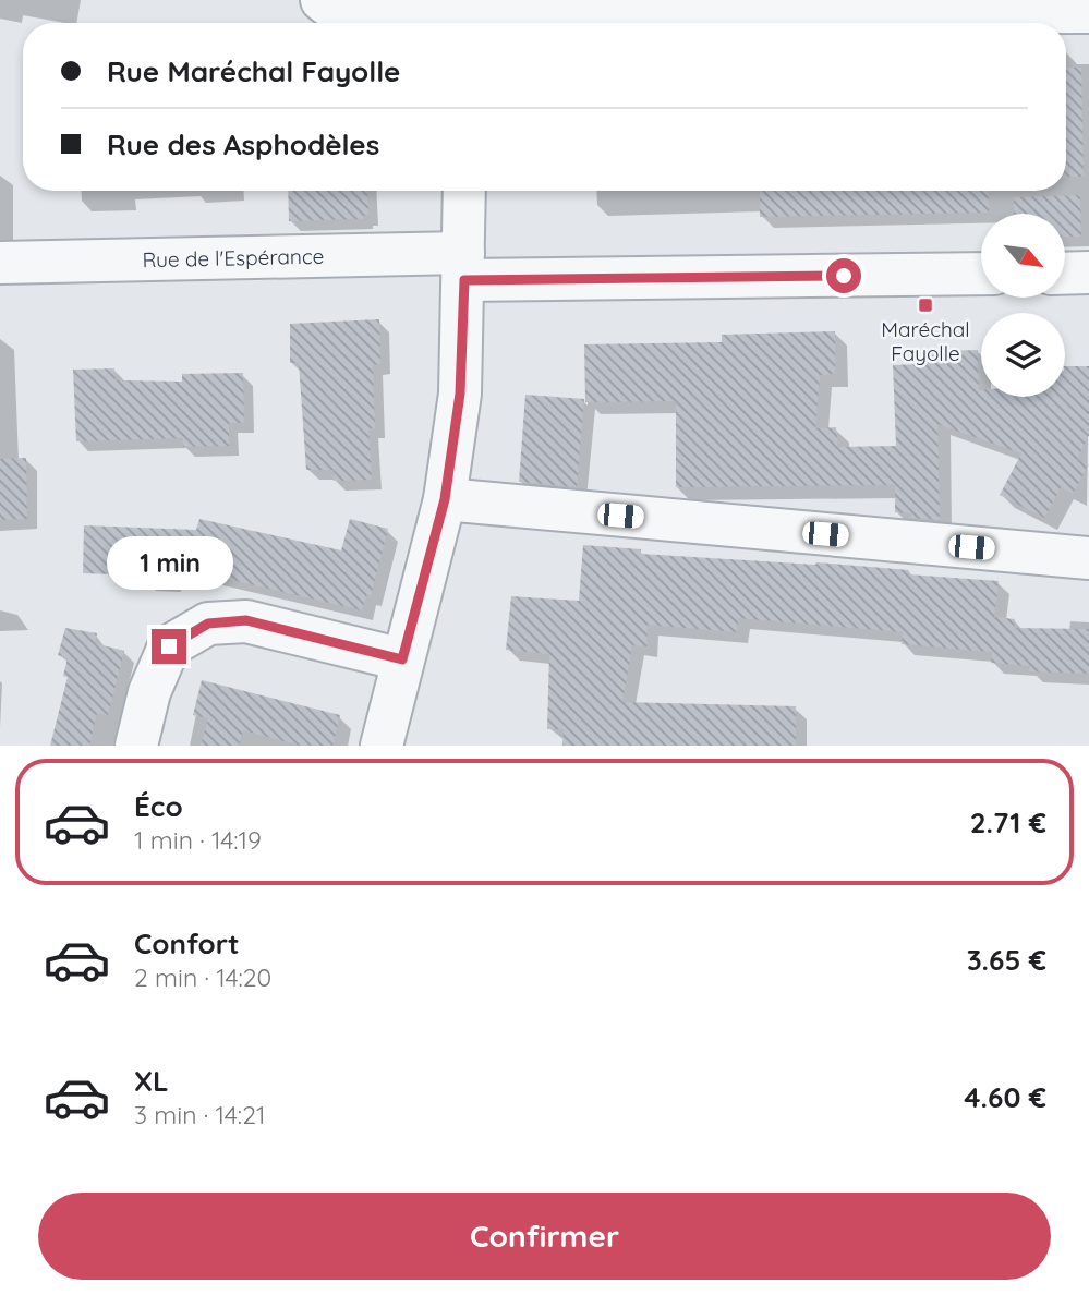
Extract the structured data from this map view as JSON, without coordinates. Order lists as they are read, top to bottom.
{
  "streets": {
    "street": ["Rue de l'Espérance"]
  },
  "places": {
    "transit": ["Maréchal Fayolle"]
  },
  "north": "bottom right",
  "page": {
    "banner": ["Rue Maréchal Fayolle", "Rue des Asphodèles"],
    "bubble": "1 min",
    "list": [
      {
        "name": "Éco",
        "note": "1 min · 14:19",
        "value": "2.71 €"
      },
      {
        "name": "Confort",
        "note": "2 min · 14:20",
        "value": "3.65 €"
      },
      {
        "name": "XL",
        "note": "3 min · 14:21",
        "value": "4.60 €"
      }
    ],
    "buttons": "Confirmer"
  }
}
